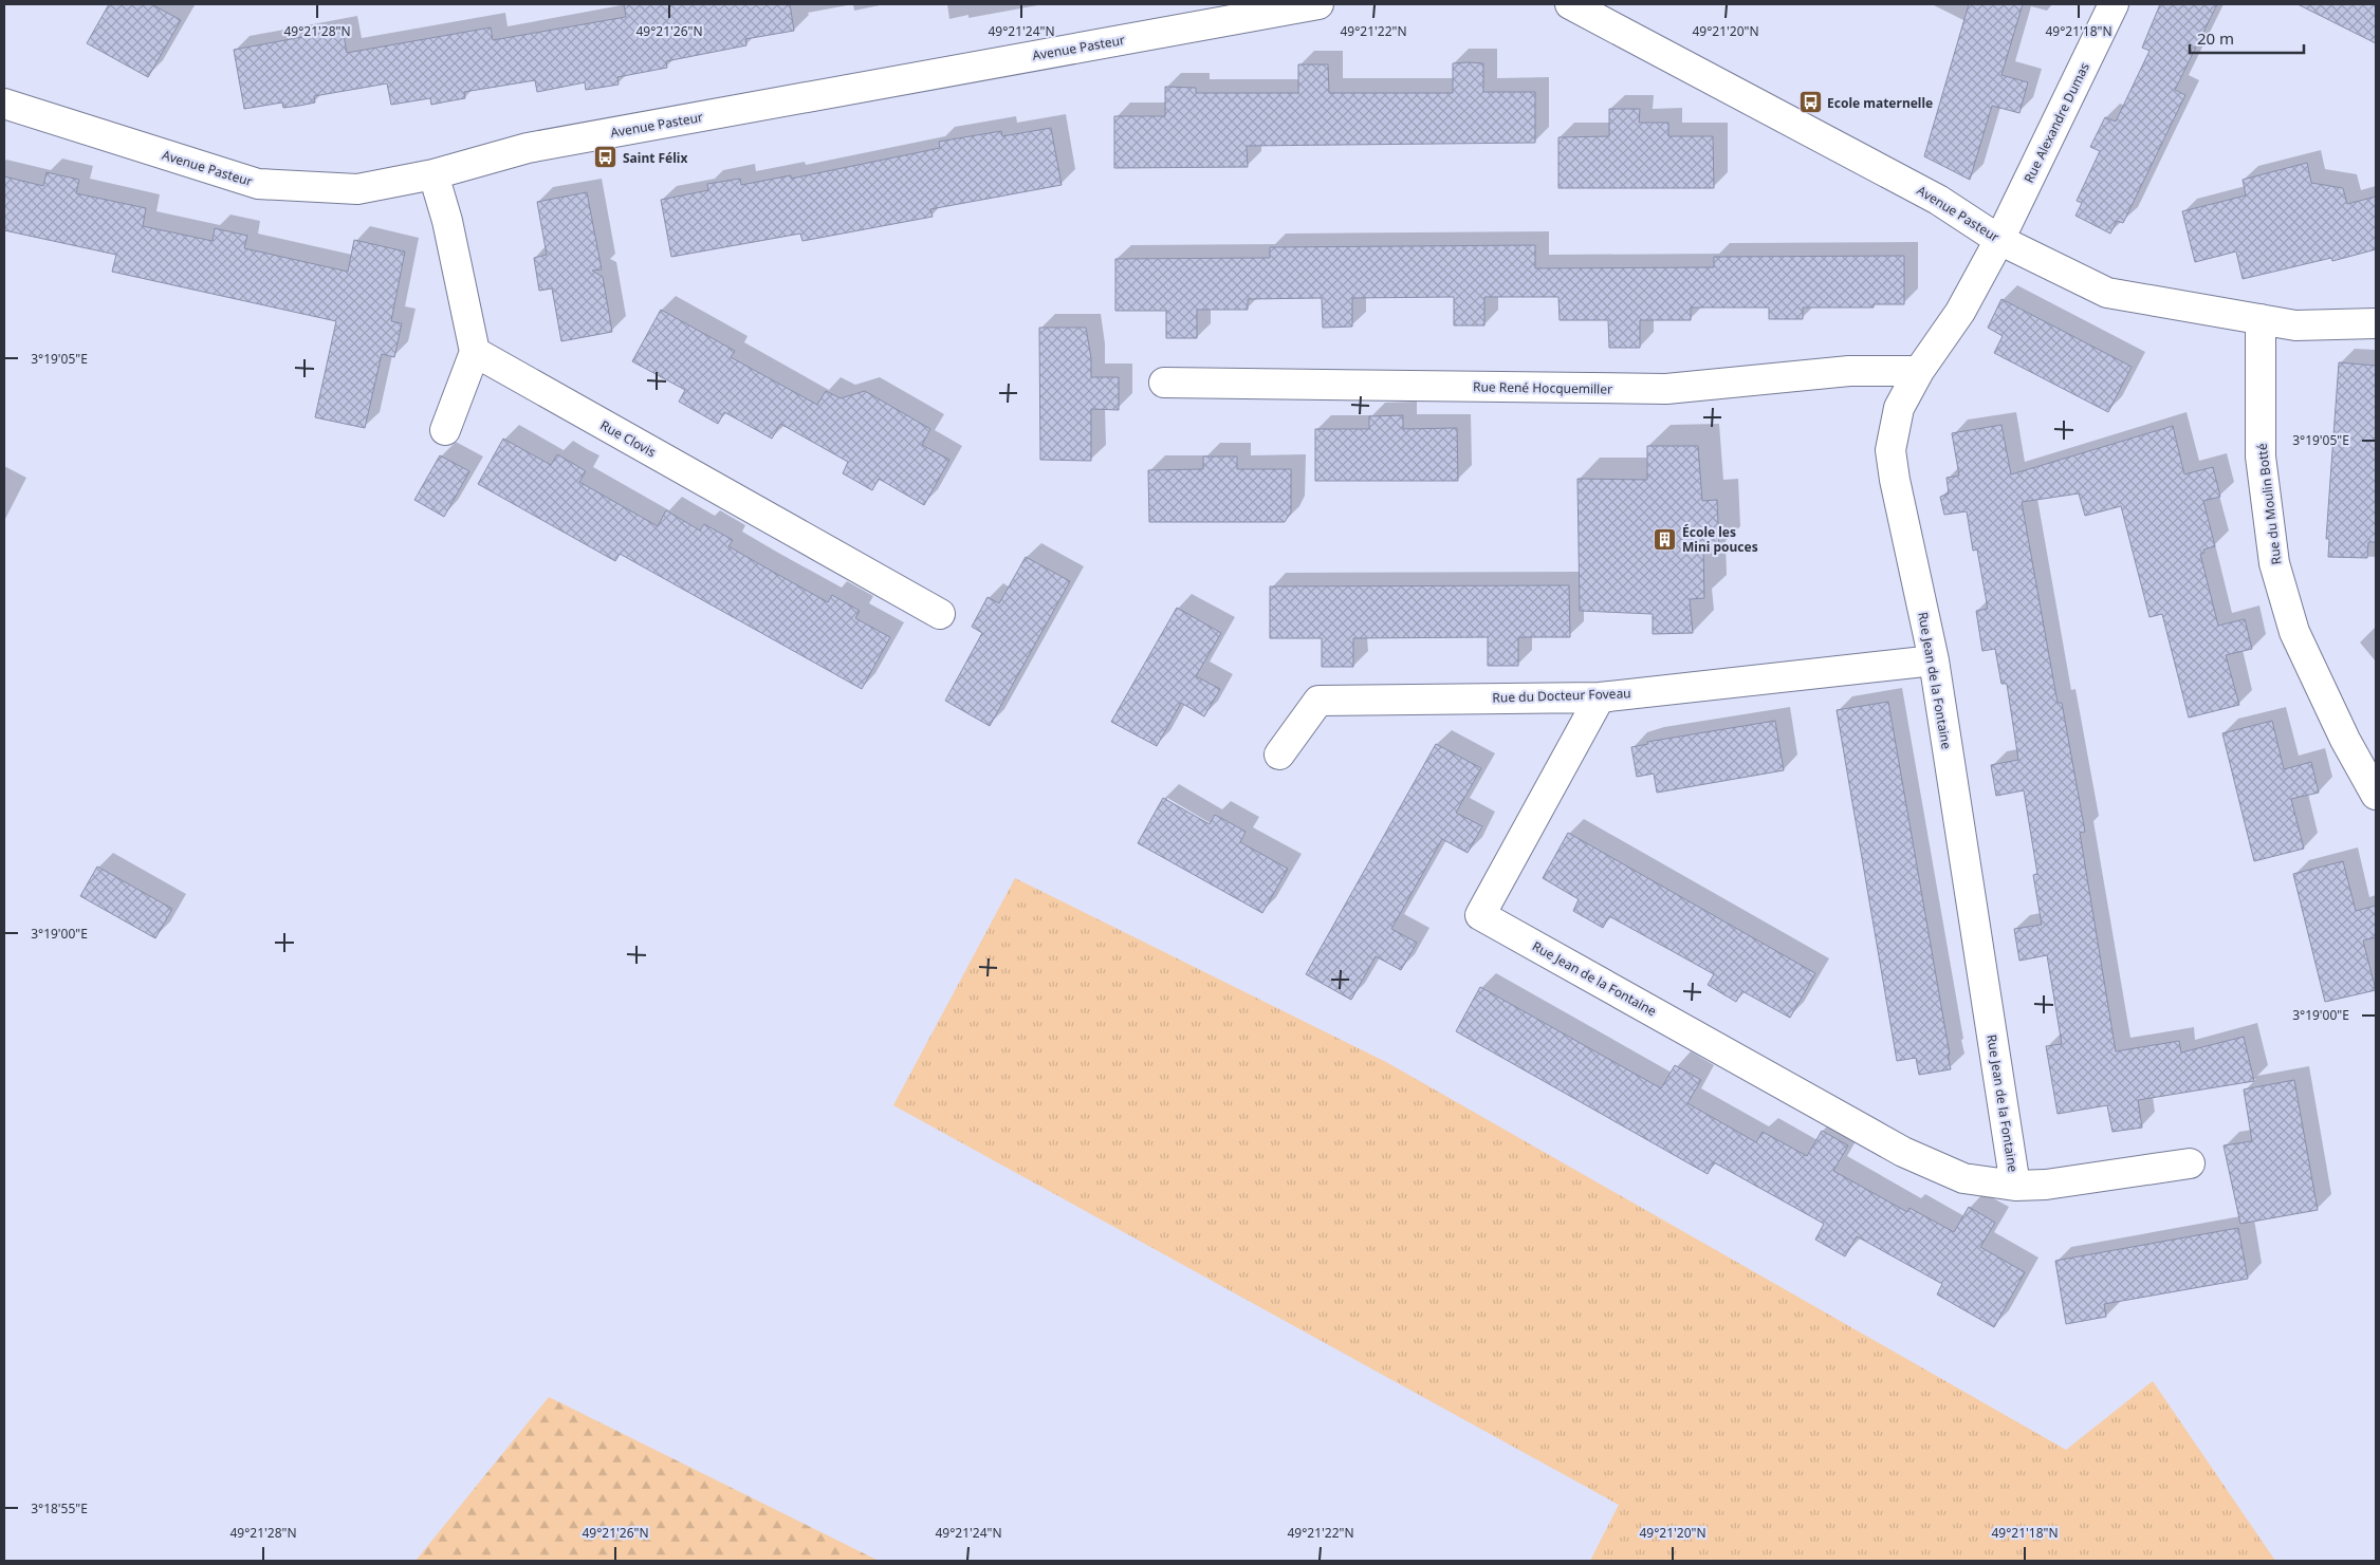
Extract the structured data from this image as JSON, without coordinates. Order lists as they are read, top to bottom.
{
  "streets": {
    "street": [
      "Avenue Pasteur",
      "Rue Alexandre Dumas",
      "Rue René Hocquemiller",
      "Rue Clovis",
      "Rue du Moulin Botté",
      "Rue Jean de la Fontaine",
      "Rue du Docteur Foveau"
    ]
  },
  "crossings": [
    ["Avenue Pasteur", "Rue Alexandre Dumas"],
    ["Avenue Pasteur", "Rue du Moulin Botté"],
    ["Avenue Pasteur", "Rue Jean de la Fontaine"],
    ["Rue Alexandre Dumas", "Rue Jean de la Fontaine"],
    ["Rue René Hocquemiller", "Rue Jean de la Fontaine"],
    ["Rue Jean de la Fontaine", "Rue du Docteur Foveau"]
  ],
  "places": {
    "bus stop": ["Ecole maternelle", "Saint Félix"],
    "building": ["École les Mini pouces"]
  },
  "scale_bar": "20 m",
  "coordinates": [
    "49°21'28\"N",
    "49°21'26\"N",
    "49°21'24\"N",
    "49°21'22\"N",
    "49°21'20\"N",
    "49°21'18\"N",
    "3°19'05\"E",
    "3°19'00\"E",
    "3°18'55\"E"
  ]
}
